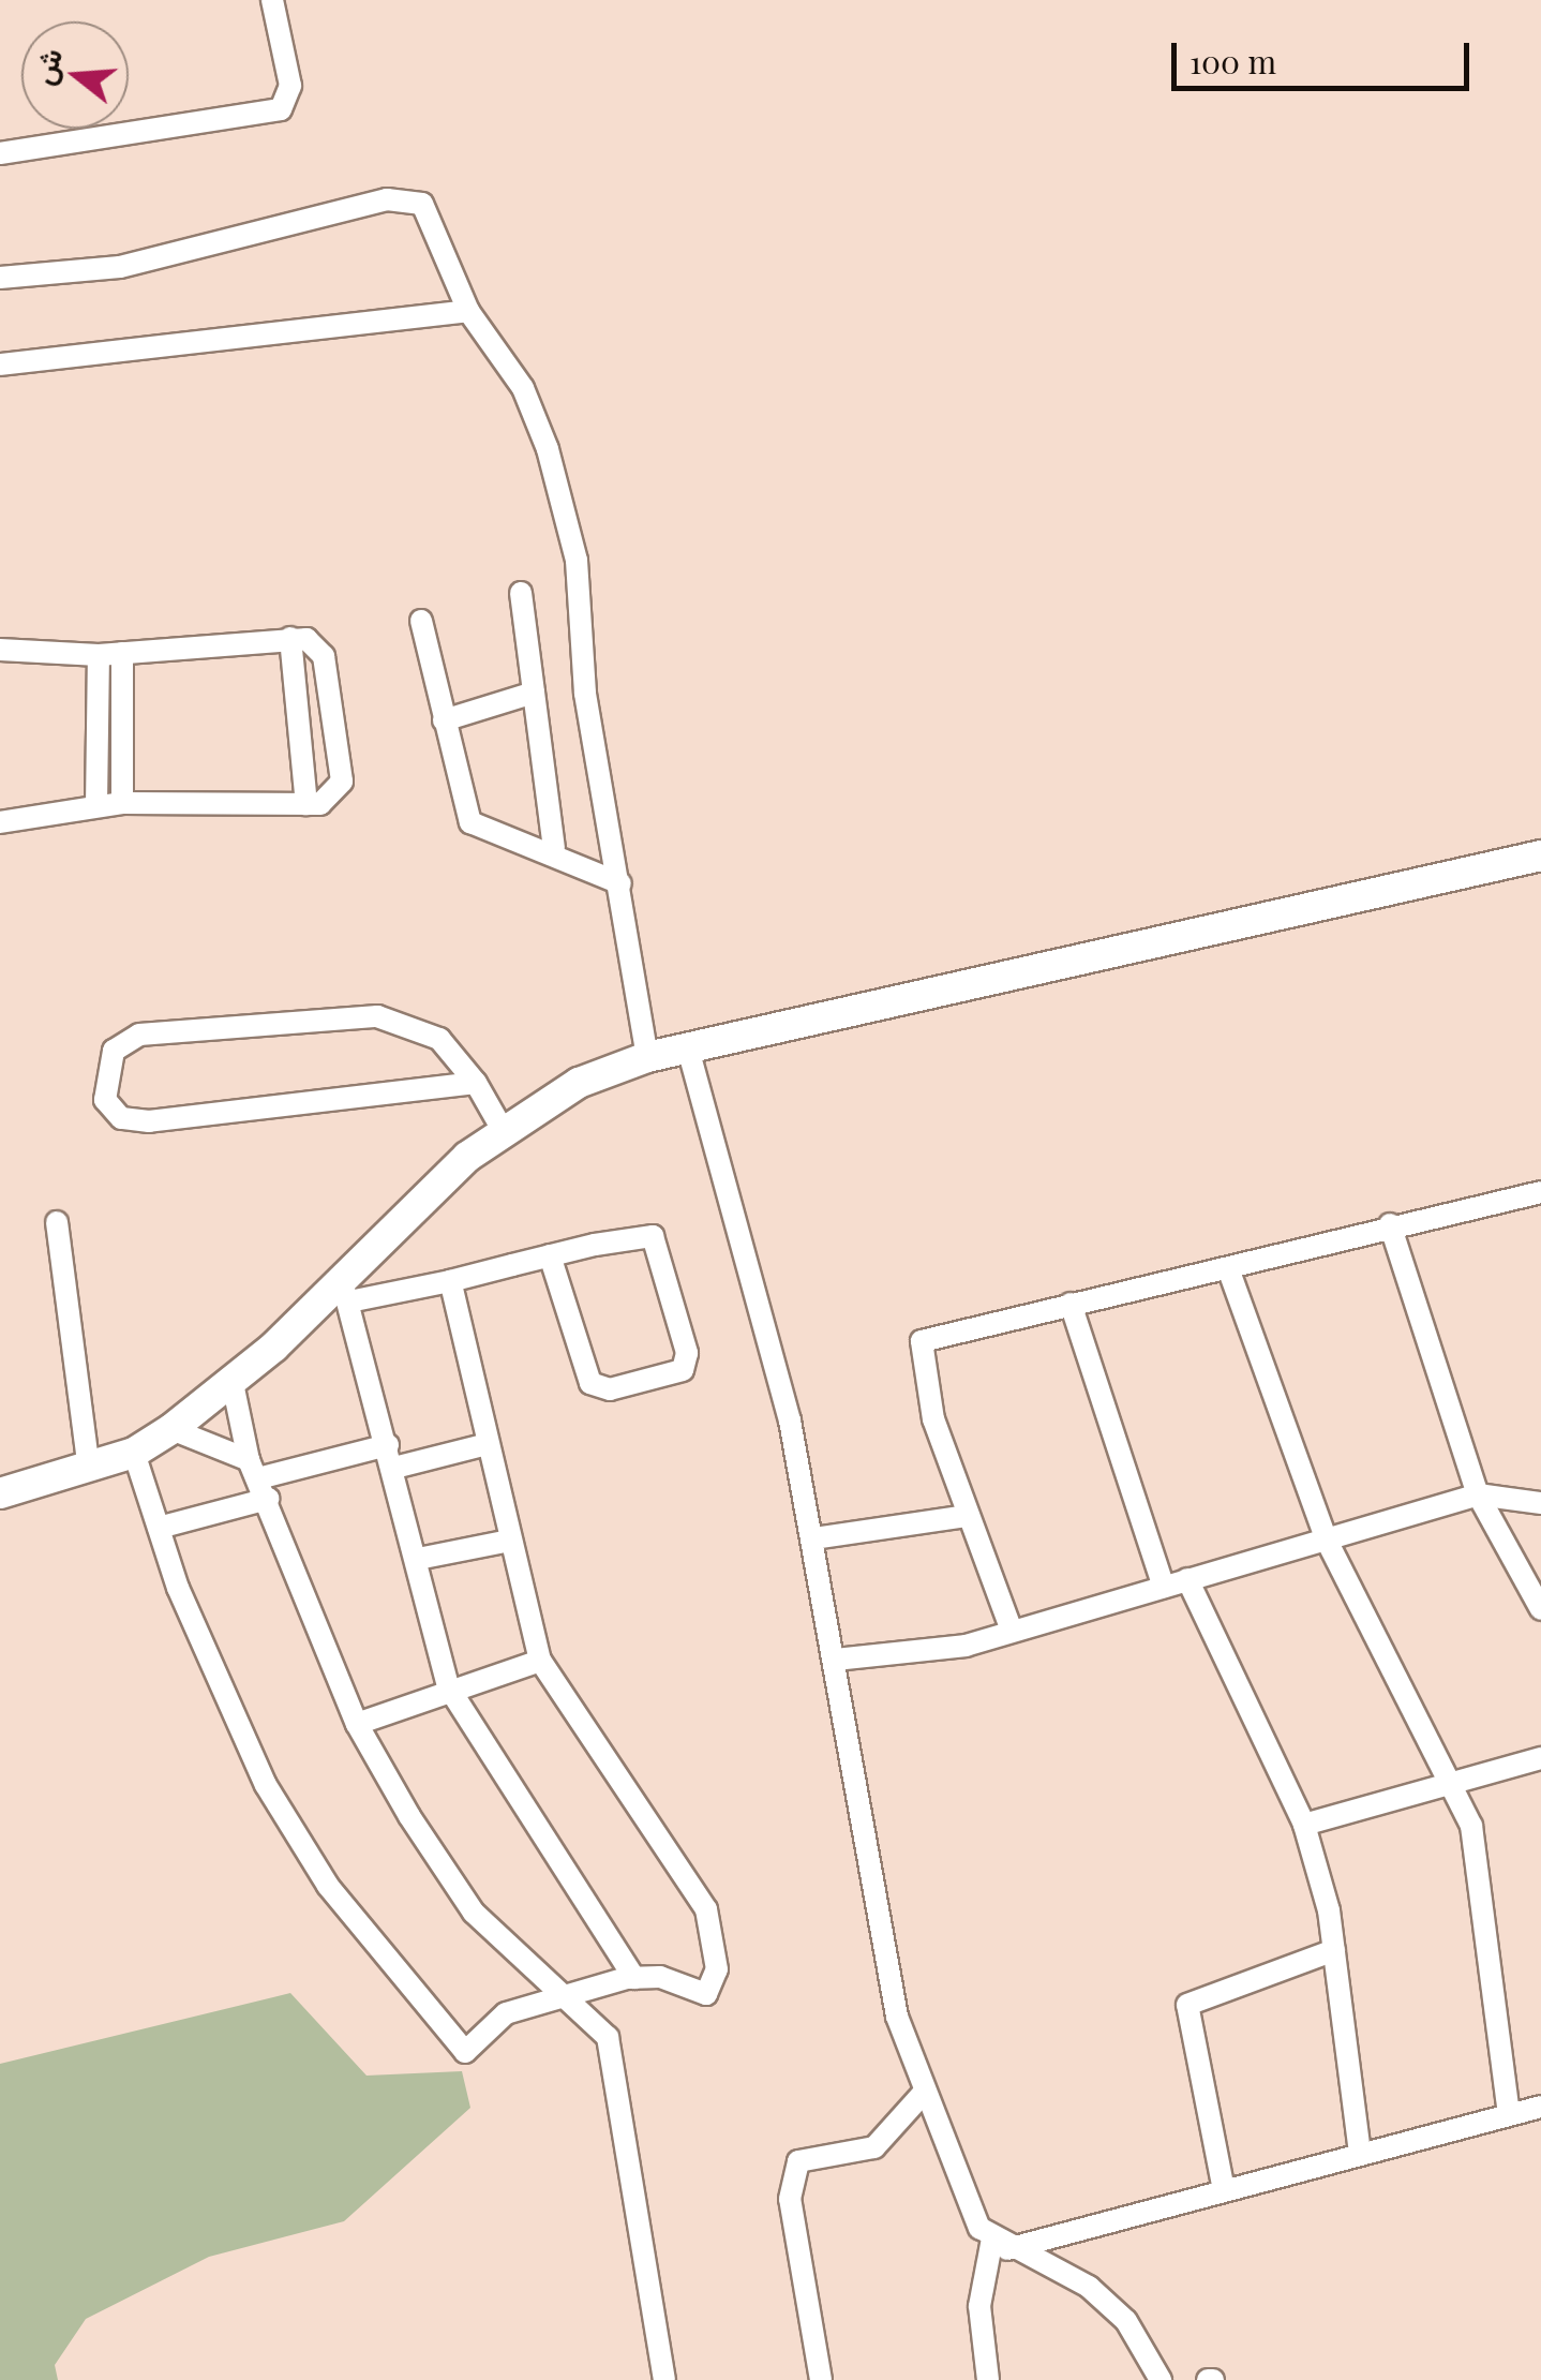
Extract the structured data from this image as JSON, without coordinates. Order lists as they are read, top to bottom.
{
  "scale_bar": "100 m",
  "north": "left"
}
